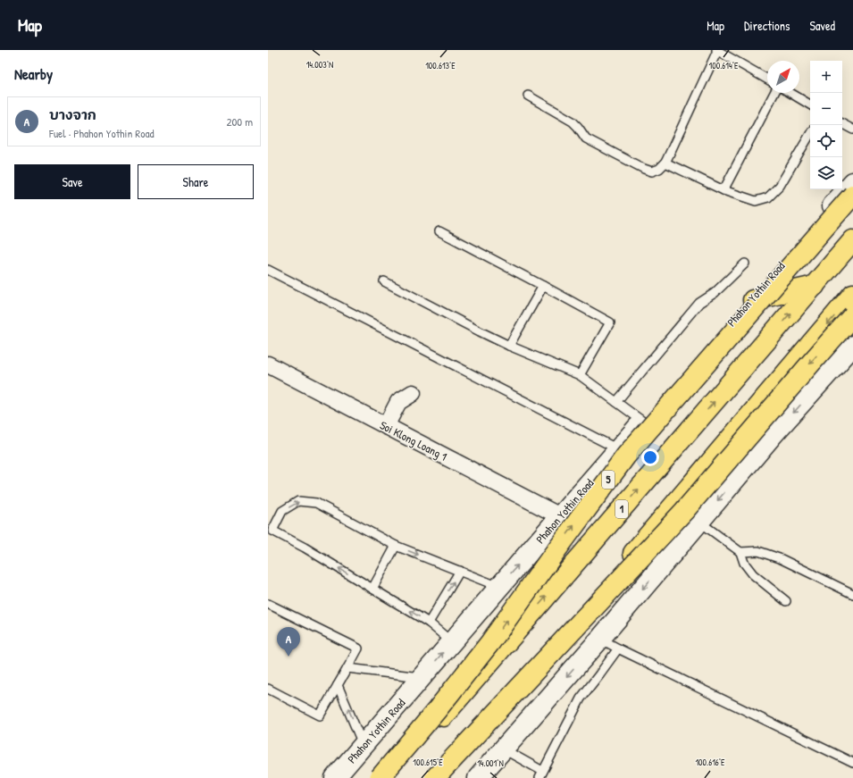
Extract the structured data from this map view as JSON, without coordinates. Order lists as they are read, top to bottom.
{
  "streets": {
    "highway": ["5", "1"],
    "main road": ["Phahon Yothin Road"],
    "street": ["Soi Klong Loang 1"]
  },
  "crossings": [
    ["Phahon Yothin Road", "Soi Klong Loang 1"]
  ],
  "north": "top right",
  "page": {
    "header": "Map",
    "nav": ["Map", "Directions", "Saved"],
    "heading": "Nearby",
    "map_buttons": ["+", "−"],
    "list": [
      {
        "mark": "A",
        "name": "บางจาก",
        "note": "Fuel · Phahon Yothin Road",
        "value": "200 m"
      }
    ],
    "buttons": ["Save", "Share"],
    "pins": "A"
  },
  "coordinates": [
    "14.003°N",
    "100.613°E",
    "100.614°E",
    "100.615°E",
    "100.616°E",
    "14.001°N"
  ]
}
